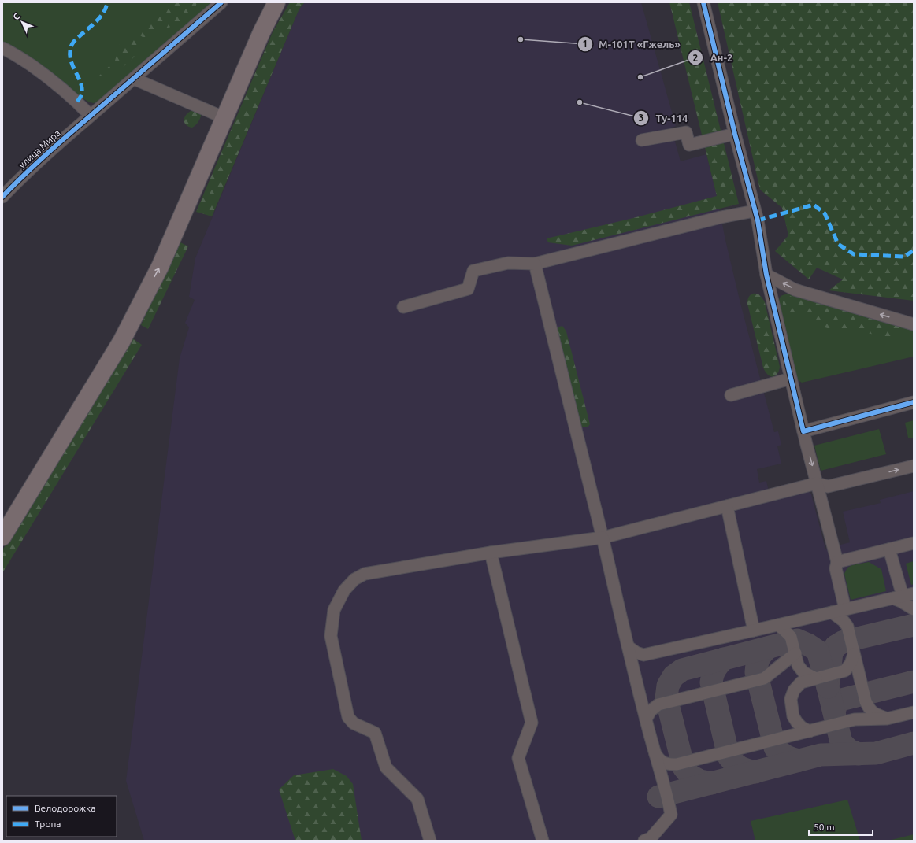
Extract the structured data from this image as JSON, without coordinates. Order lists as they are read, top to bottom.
{
  "streets": {
    "street": ["улица Мира"]
  },
  "places": ["М-101Т «Гжель»", "Ан-2", "Ту-114"],
  "legend": ["Велодорожка", "Тропа"],
  "scale_bar": "50 m",
  "north": "top left"
}
